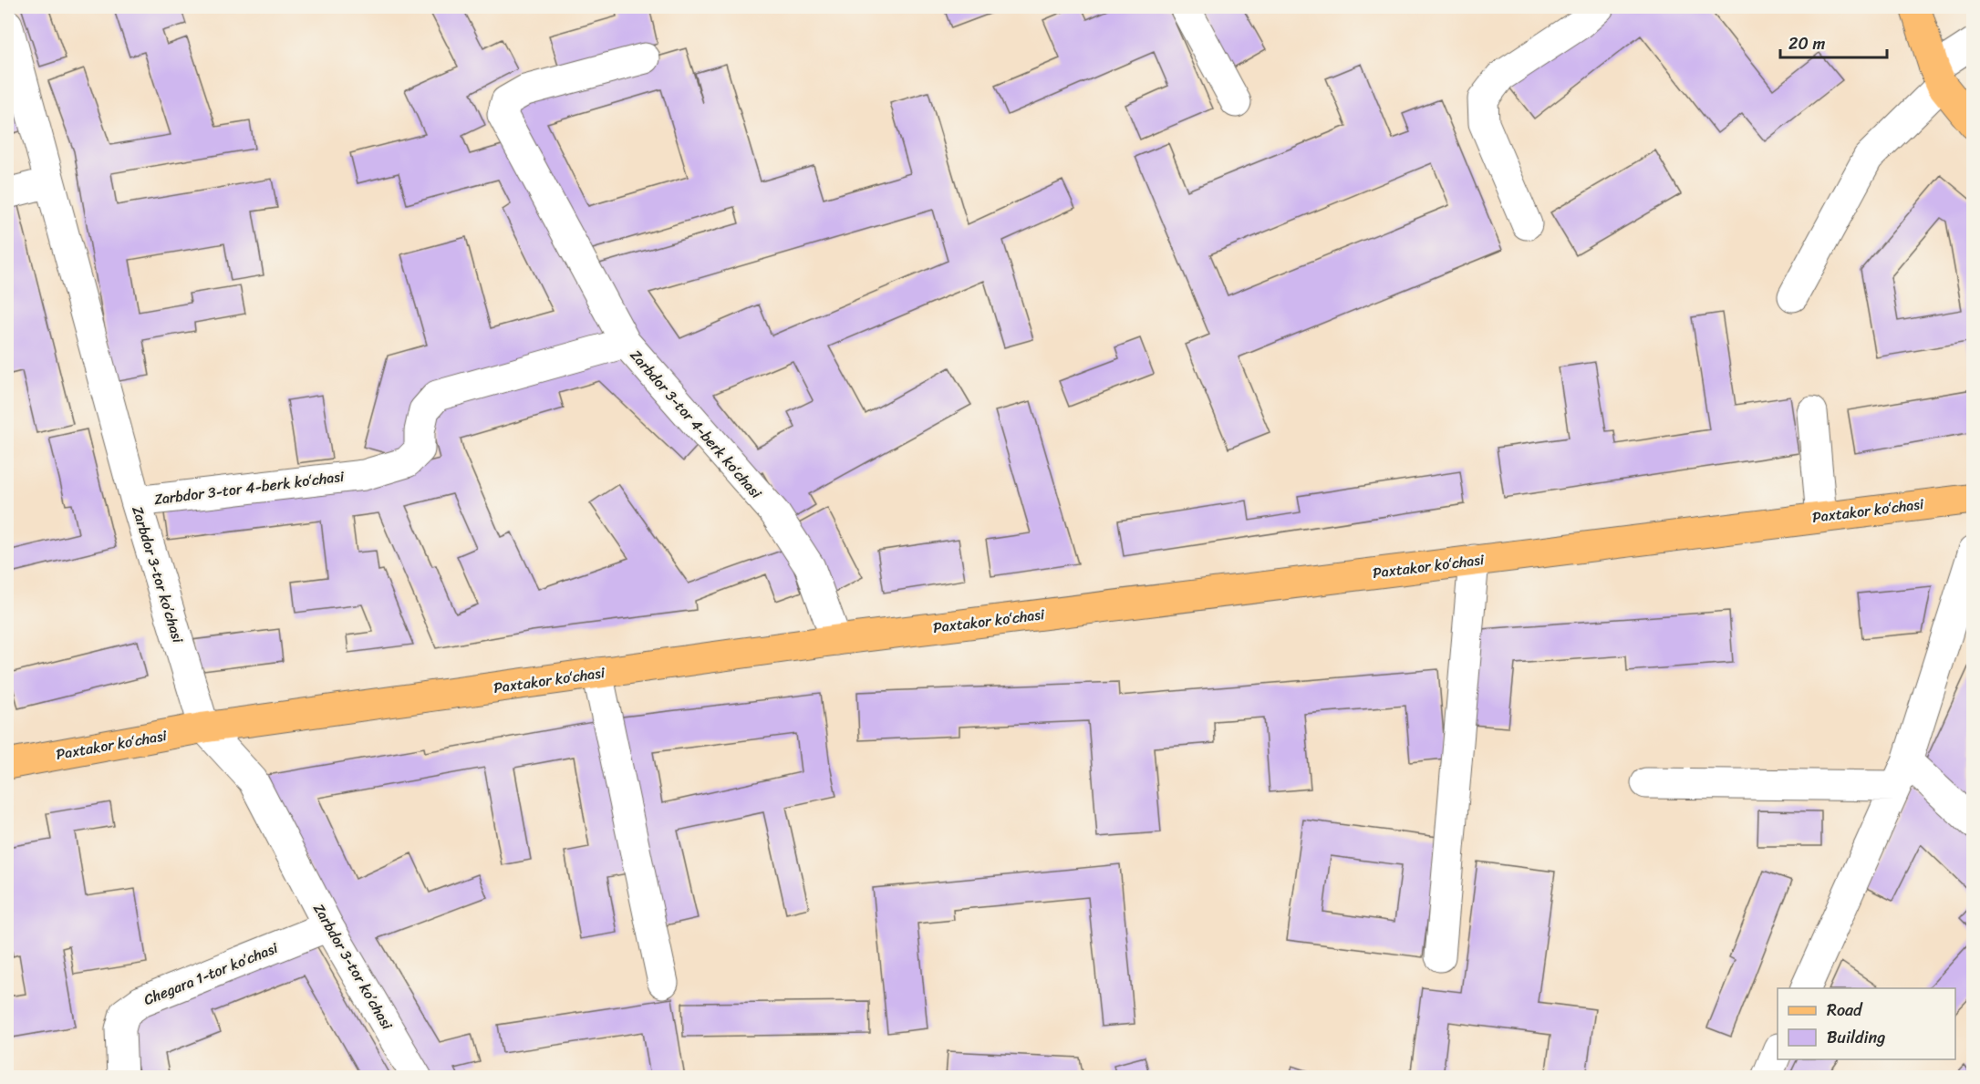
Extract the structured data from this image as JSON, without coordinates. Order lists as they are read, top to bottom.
{
  "streets": {
    "main road": ["Paxtakor koʻchasi"],
    "street": ["Zarbdor 3-tor 4-berk koʻchasi", "Zarbdor 3-tor koʼchasi", "Chegara 1-tor koʼchasi"]
  },
  "crossings": [
    ["Zarbdor 3-tor 4-berk koʻchasi", "Paxtakor koʻchasi"],
    ["Zarbdor 3-tor 4-berk koʻchasi", "Zarbdor 3-tor koʼchasi"],
    ["Paxtakor koʻchasi", "Zarbdor 3-tor koʼchasi"],
    ["Zarbdor 3-tor koʼchasi", "Chegara 1-tor koʼchasi"]
  ],
  "legend": ["Road", "Building"],
  "scale_bar": "20 m"
}
